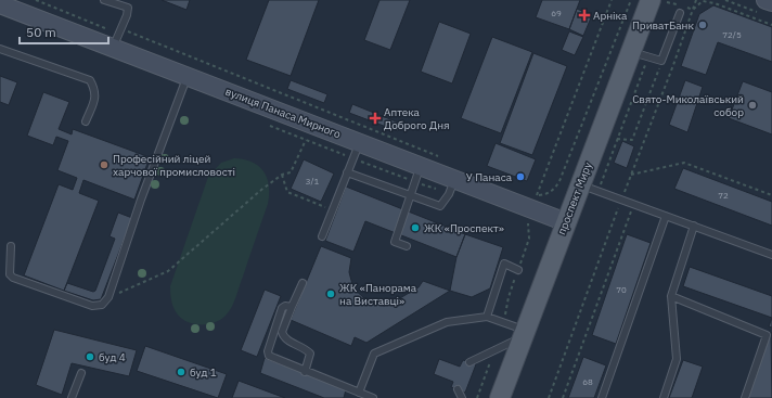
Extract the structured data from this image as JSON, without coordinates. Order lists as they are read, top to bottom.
{
  "streets": {
    "main road": ["вулиця Панаса Мирного", "проспект Миру"]
  },
  "crossings": [
    ["вулиця Панаса Мирного", "проспект Миру"]
  ],
  "places": {
    "health": ["Арніка", "Аптека Доброго Дня"],
    "other": [
      "ПриватБанк",
      "Свято-Миколаївський собор",
      "Професійний ліцей харчової промисловості",
      "У Панаса",
      "ЖК «Проспект»",
      "ЖК «Панорама на Виставці»",
      "буд 4",
      "буд 1"
    ]
  },
  "house_numbers": [
    "69",
    "72/5",
    "3/1",
    "72",
    "70",
    "68"
  ],
  "scale_bar": "50 m"
}
